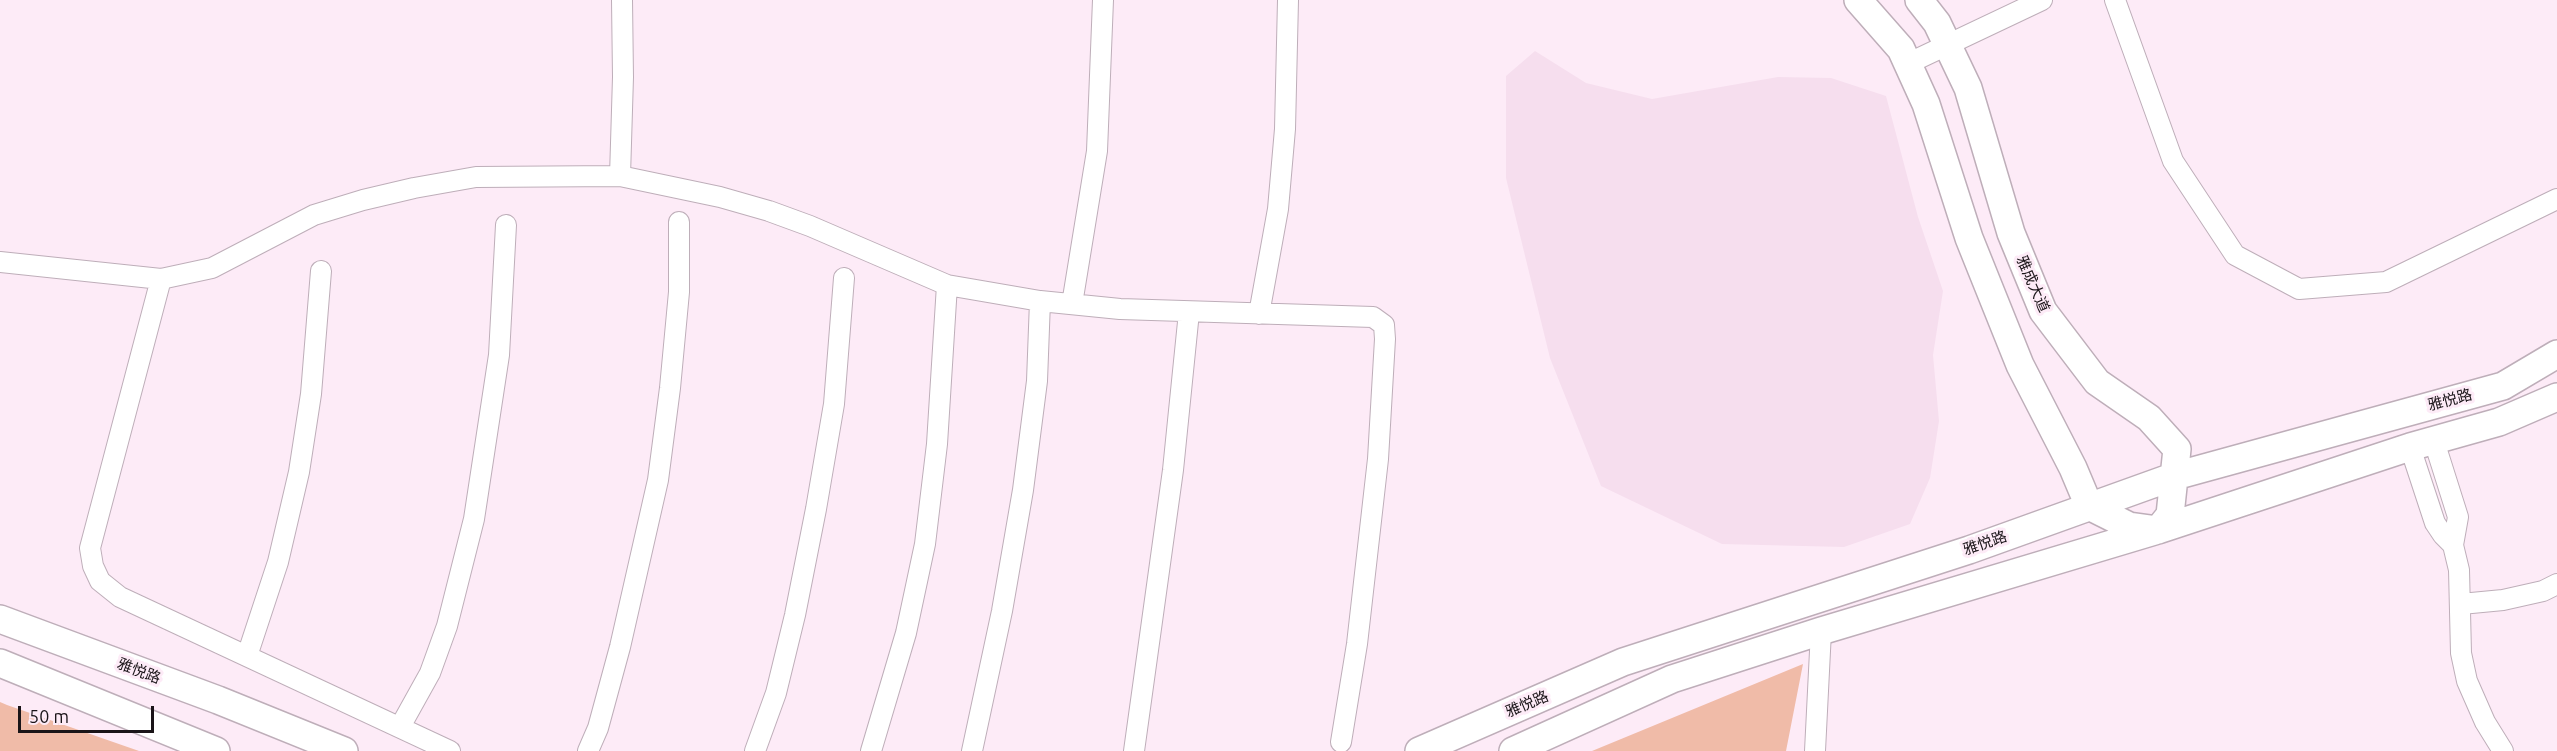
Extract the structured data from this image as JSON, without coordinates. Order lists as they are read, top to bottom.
{
  "streets": {
    "street": ["雅成大道", "雅悦路"]
  },
  "crossings": [
    ["雅成大道", "雅悦路"]
  ],
  "scale_bar": "50 m"
}
